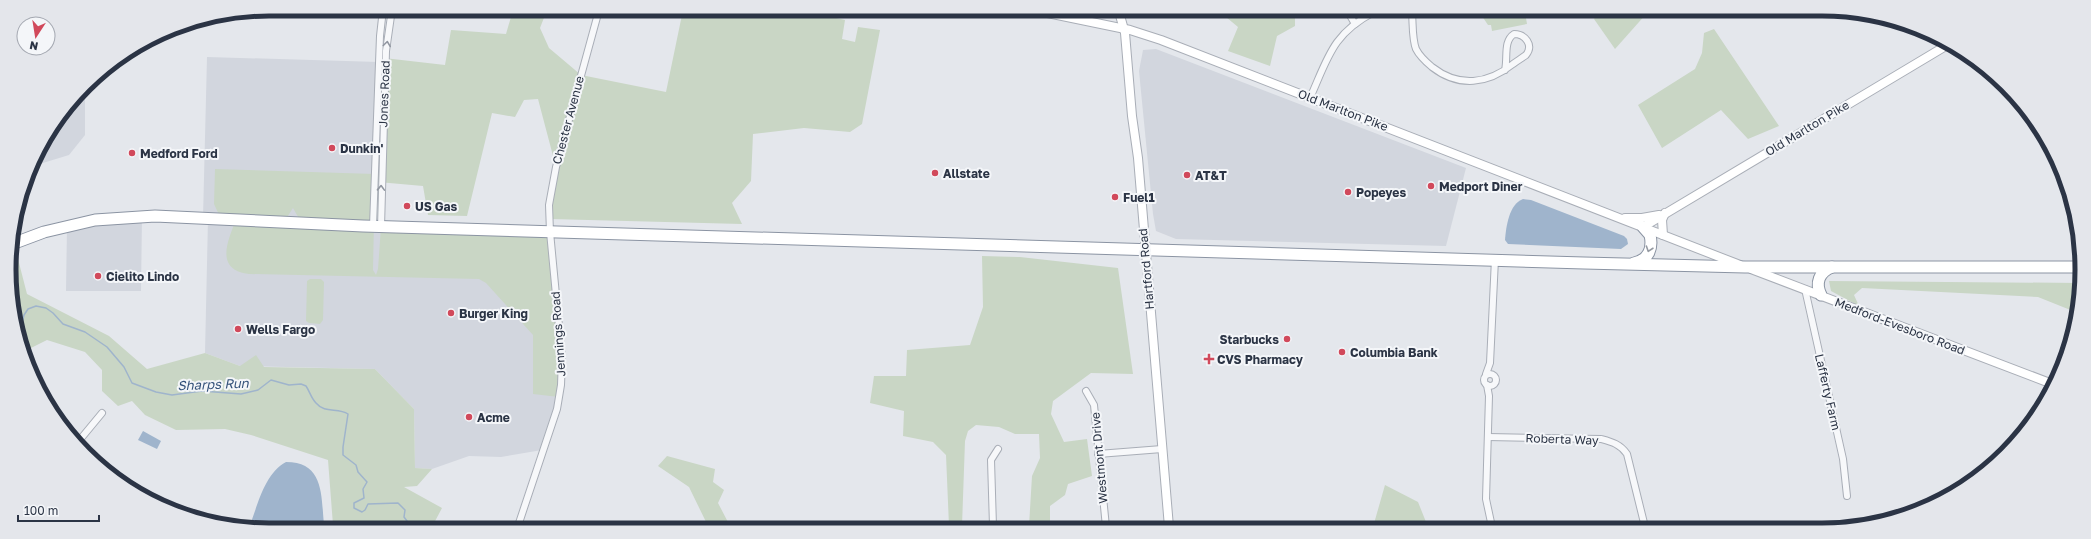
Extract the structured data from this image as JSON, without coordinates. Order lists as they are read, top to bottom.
{
  "streets": {
    "street": [
      "Jones Road",
      "Old Marlton Pike",
      "Chester Avenue",
      "Hartford Road",
      "Medford-Evesboro Road",
      "Jennings Road",
      "Lafferty Farm",
      "Roberta Way",
      "Westmont Drive"
    ]
  },
  "crossings": [
    ["Old Marlton Pike", "Hartford Road"],
    ["Old Marlton Pike", "Medford-Evesboro Road"],
    ["Chester Avenue", "Jennings Road"],
    ["Medford-Evesboro Road", "Lafferty Farm"]
  ],
  "water": ["Sharps Run"],
  "places": {
    "other": [
      "Dunkin'",
      "Medford Ford",
      "Allstate",
      "AT&T",
      "Medport Diner",
      "Popeyes",
      "Fuel1",
      "US Gas",
      "Cielito Lindo",
      "Burger King",
      "Wells Fargo",
      "Starbucks",
      "Columbia Bank",
      "Acme"
    ],
    "health": ["CVS Pharmacy"]
  },
  "scale_bar": "100 m",
  "north": "bottom"
}
